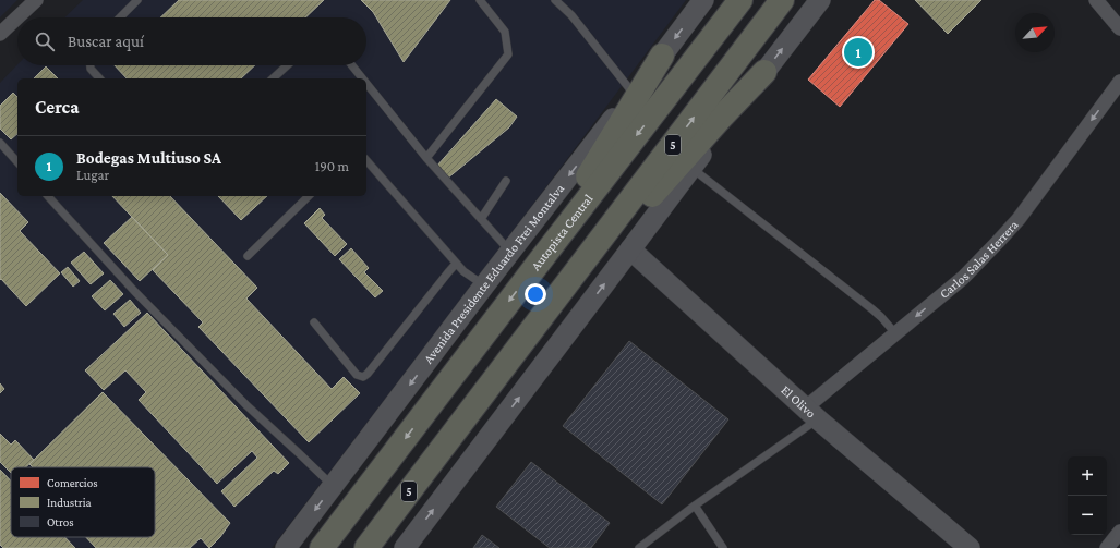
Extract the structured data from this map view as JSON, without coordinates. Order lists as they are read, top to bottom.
{
  "streets": {
    "highway": ["5", "Autopista Central"],
    "main road": ["Avenida Presidente Eduardo Frei Montalva", "El Olivo"],
    "street": ["Carlos Salas Herrera"]
  },
  "crossings": [
    ["Carlos Salas Herrera", "El Olivo"]
  ],
  "one_way": ["Carlos Salas Herrera"],
  "legend": ["Comercios", "Industria", "Otros"],
  "north": "top right",
  "page": {
    "search": "Buscar aquí",
    "pins": "1",
    "heading": "Cerca",
    "list": [
      {
        "mark": "1",
        "name": "Bodegas Multiuso SA",
        "note": "Lugar",
        "value": "190 m"
      }
    ],
    "map_buttons": ["+", "−"]
  }
}
